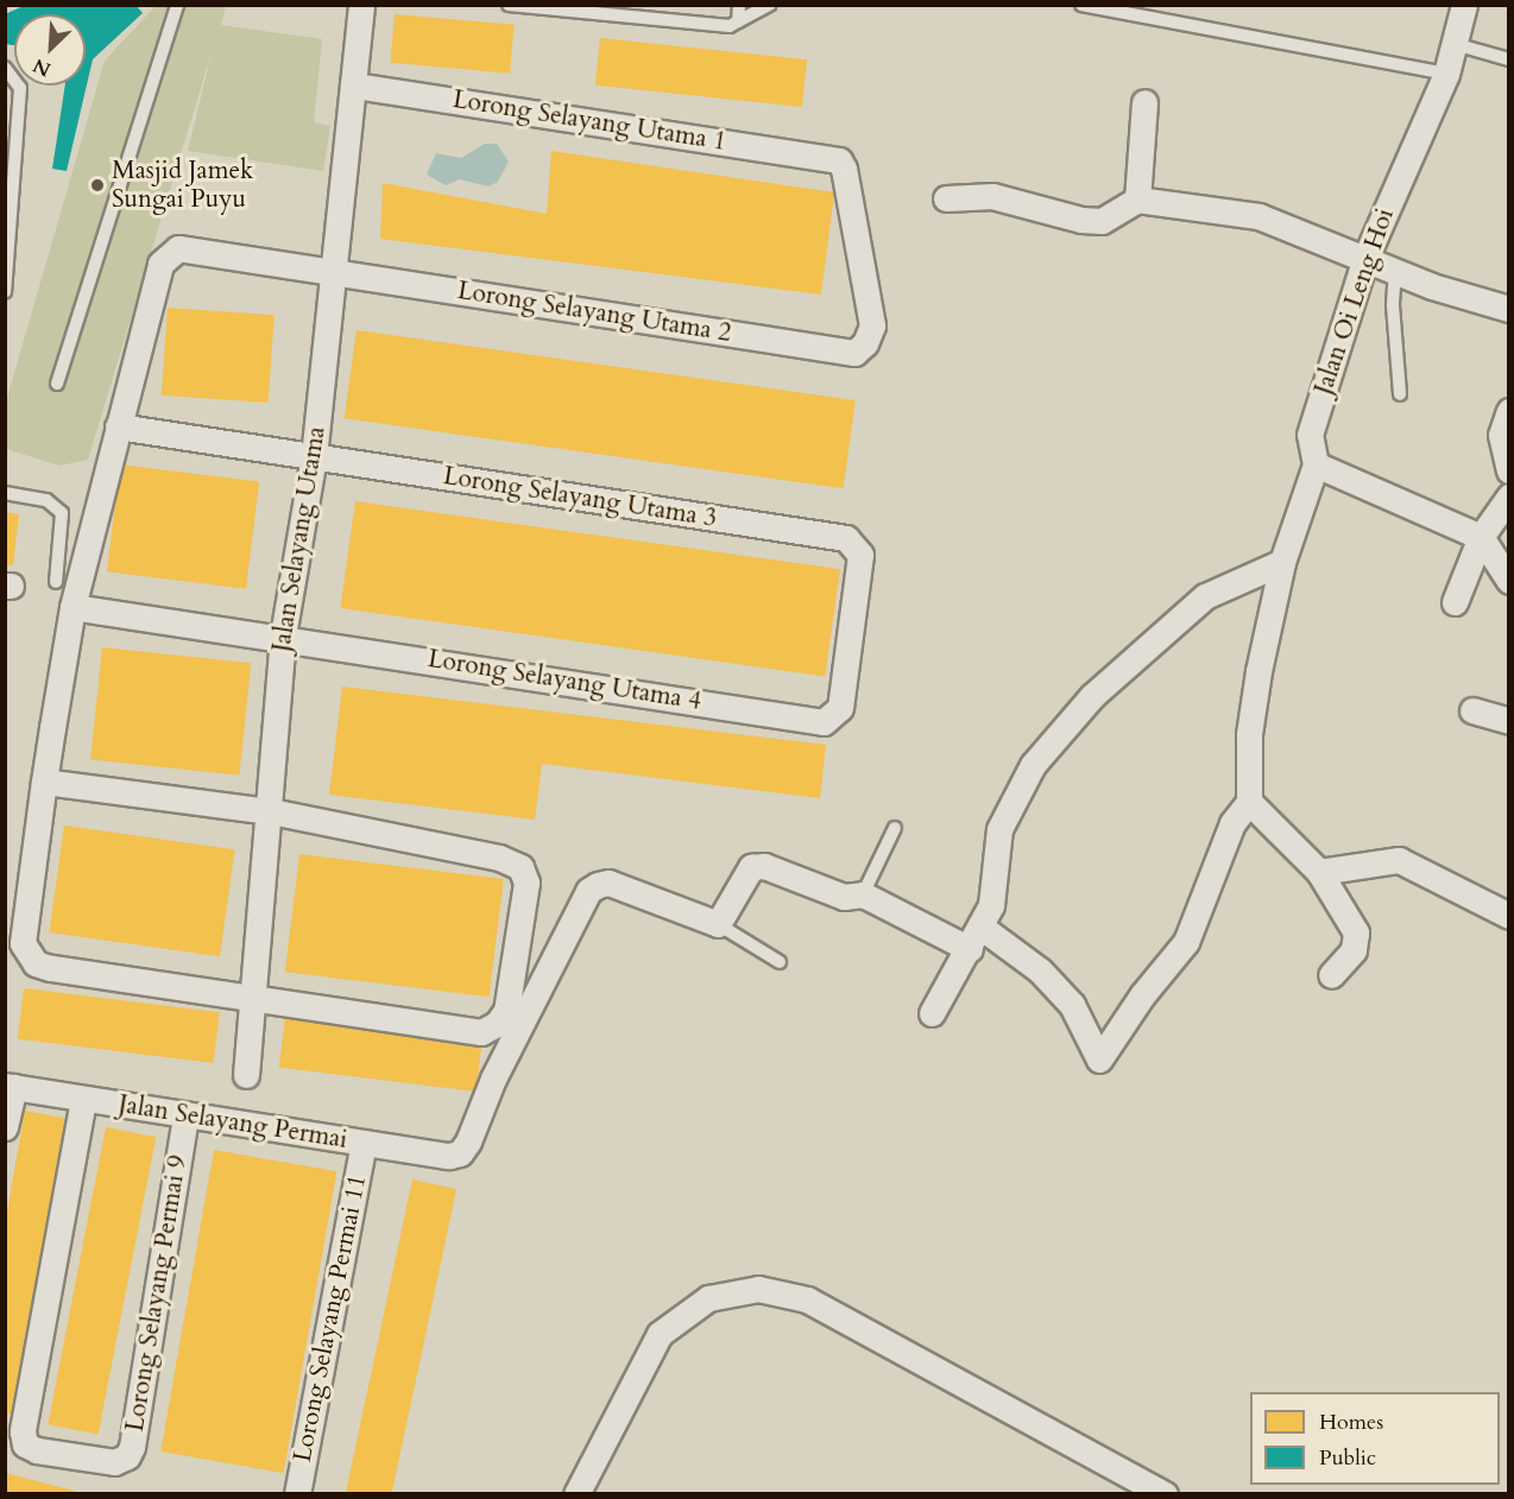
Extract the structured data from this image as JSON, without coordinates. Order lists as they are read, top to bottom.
{
  "streets": {
    "street": [
      "Lorong Selayang Utama 1",
      "Jalan Oi Leng Hoi",
      "Lorong Selayang Utama 2",
      "Lorong Selayang Utama 3",
      "Jalan Selayang Utama",
      "Lorong Selayang Utama 4",
      "Jalan Selayang Permai",
      "Lorong Selayang Permai 9",
      "Lorong Selayang Permai 11"
    ]
  },
  "crossings": [
    ["Lorong Selayang Utama 1", "Lorong Selayang Utama 2"],
    ["Lorong Selayang Utama 1", "Jalan Selayang Utama"],
    ["Lorong Selayang Utama 2", "Lorong Selayang Utama 3"],
    ["Lorong Selayang Utama 2", "Jalan Selayang Utama"],
    ["Lorong Selayang Utama 3", "Jalan Selayang Utama"],
    ["Lorong Selayang Utama 3", "Lorong Selayang Utama 4"],
    ["Jalan Selayang Utama", "Lorong Selayang Utama 4"],
    ["Jalan Selayang Permai", "Lorong Selayang Permai 9"],
    ["Jalan Selayang Permai", "Lorong Selayang Permai 11"]
  ],
  "places": ["Masjid Jamek Sungai Puyu"],
  "legend": ["Homes", "Public"],
  "north": "bottom left"
}
